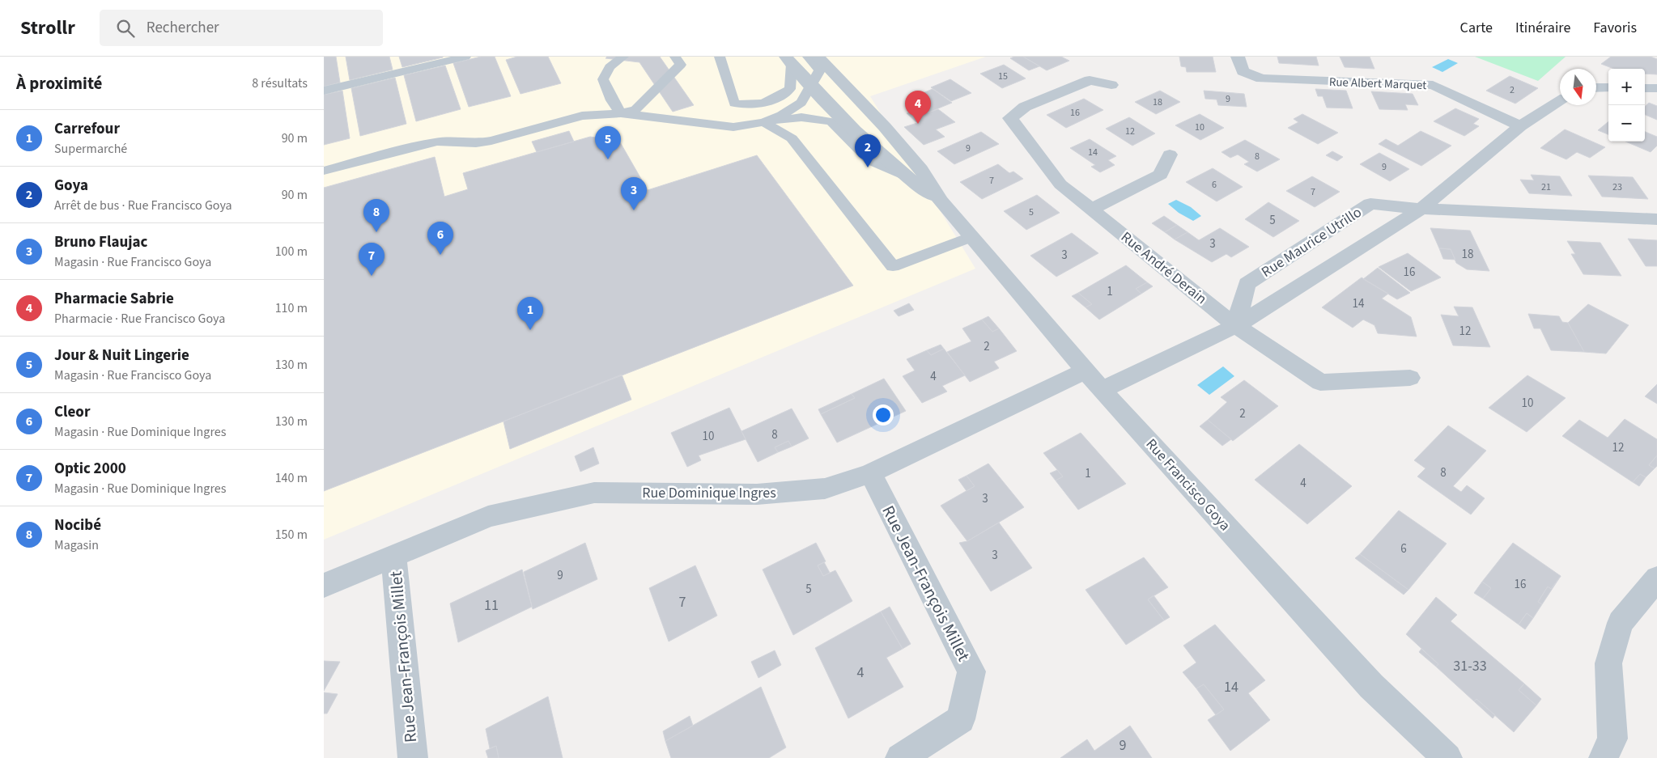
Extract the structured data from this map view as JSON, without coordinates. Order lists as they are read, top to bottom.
{
  "streets": {
    "street": [
      "Rue Albert Marquet",
      "Rue Maurice Utrillo",
      "Rue André Derain",
      "Rue Francisco Goya",
      "Rue Dominique Ingres",
      "Rue Jean-François Millet"
    ]
  },
  "crossings": [
    ["Rue Maurice Utrillo", "Rue André Derain"],
    ["Rue Francisco Goya", "Rue Dominique Ingres"],
    ["Rue Dominique Ingres", "Rue Jean-François Millet"]
  ],
  "house_numbers": [
    "15",
    "2",
    "9",
    "18",
    "16",
    "10",
    "12",
    "9",
    "14",
    "8",
    "9",
    "7",
    "6",
    "21",
    "23",
    "7",
    "5",
    "5",
    "3",
    "18",
    "3",
    "16",
    "1",
    "14",
    "12",
    "2",
    "4",
    "10",
    "2",
    "8",
    "10",
    "12",
    "8",
    "1",
    "4",
    "3",
    "6",
    "3",
    "9",
    "16",
    "5",
    "7",
    "11",
    "31-33",
    "4",
    "14",
    "9"
  ],
  "north": "bottom",
  "page": {
    "header": "Strollr",
    "search": "Rechercher",
    "nav": ["Carte", "Itinéraire", "Favoris"],
    "heading": ["À proximité", "8 résultats"],
    "map_buttons": ["+", "−"],
    "pins": [
      "4",
      "5",
      "2",
      "3",
      "8",
      "6",
      "7",
      "1"
    ],
    "list": [
      {
        "mark": "1",
        "name": "Carrefour",
        "note": "Supermarché",
        "value": "90 m"
      },
      {
        "mark": "2",
        "name": "Goya",
        "note": "Arrêt de bus · Rue Francisco Goya",
        "value": "90 m"
      },
      {
        "mark": "3",
        "name": "Bruno Flaujac",
        "note": "Magasin · Rue Francisco Goya",
        "value": "100 m"
      },
      {
        "mark": "4",
        "name": "Pharmacie Sabrie",
        "note": "Pharmacie · Rue Francisco Goya",
        "value": "110 m"
      },
      {
        "mark": "5",
        "name": "Jour & Nuit Lingerie",
        "note": "Magasin · Rue Francisco Goya",
        "value": "130 m"
      },
      {
        "mark": "6",
        "name": "Cleor",
        "note": "Magasin · Rue Dominique Ingres",
        "value": "130 m"
      },
      {
        "mark": "7",
        "name": "Optic 2000",
        "note": "Magasin · Rue Dominique Ingres",
        "value": "140 m"
      },
      {
        "mark": "8",
        "name": "Nocibé",
        "note": "Magasin",
        "value": "150 m"
      }
    ]
  }
}
